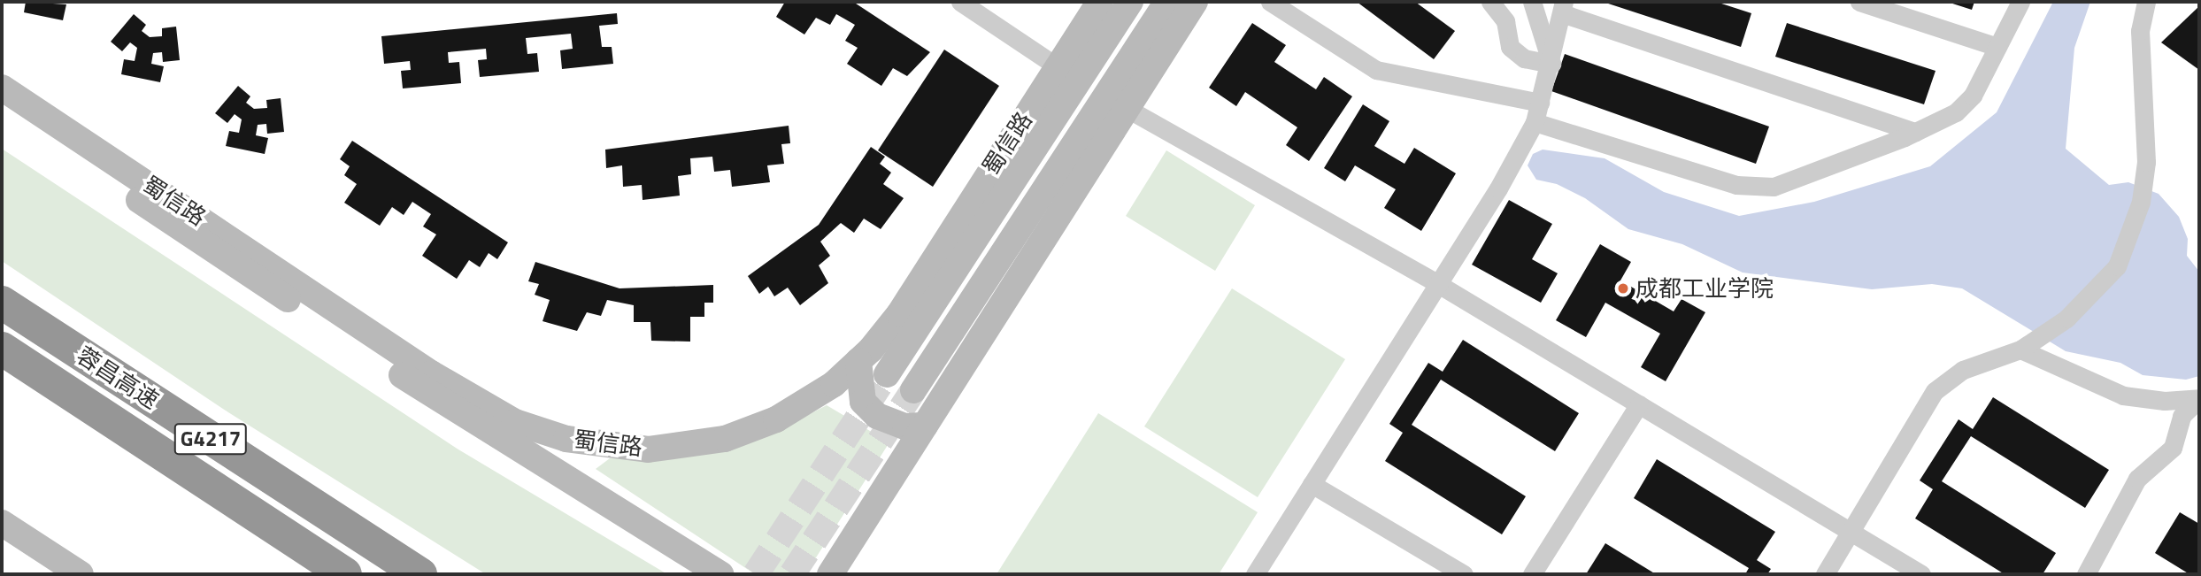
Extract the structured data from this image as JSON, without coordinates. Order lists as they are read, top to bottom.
{
  "streets": {
    "highway": ["蓉昌高速", "G4217"],
    "main road": ["蜀信路"]
  },
  "places": ["成都工业学院"]
}
